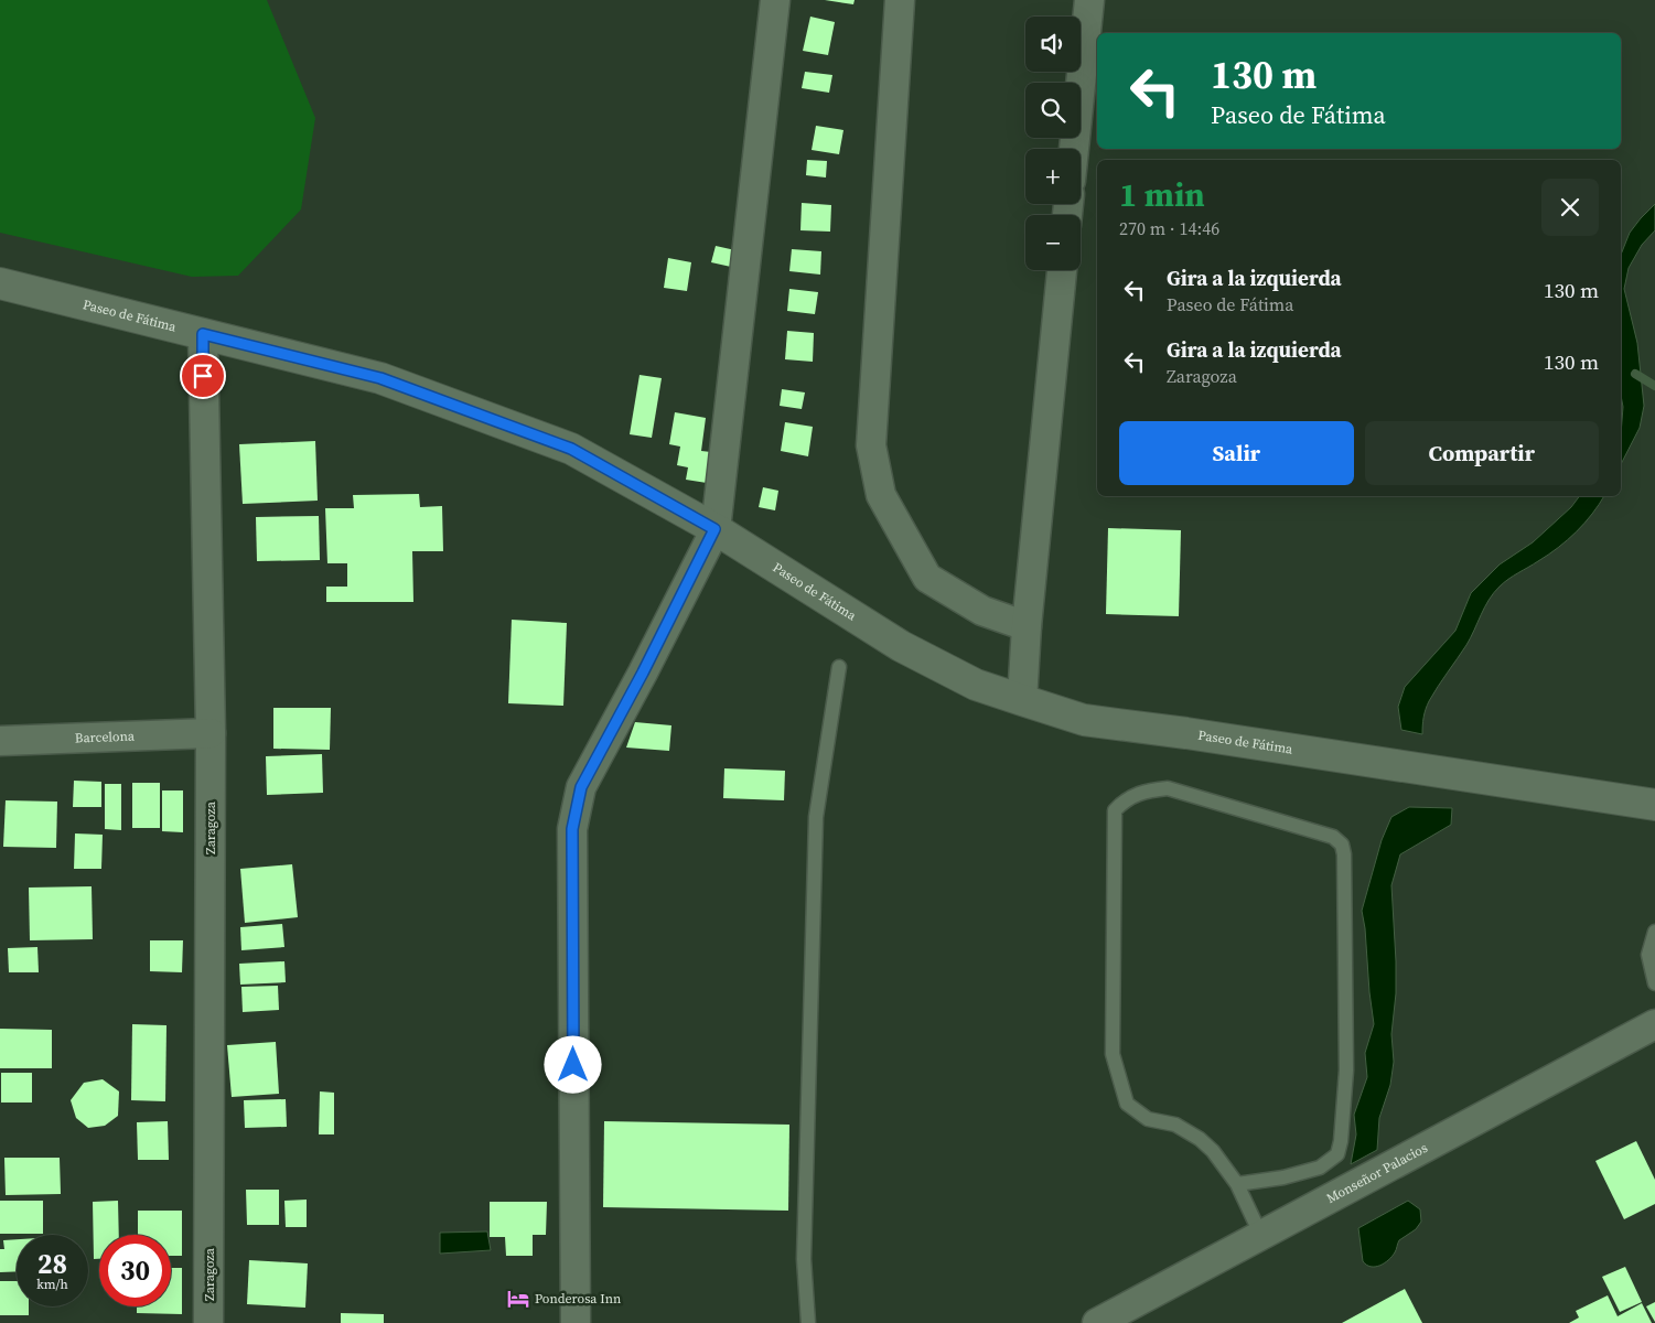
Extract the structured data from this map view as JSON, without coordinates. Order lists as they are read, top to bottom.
{
  "streets": {
    "street": [
      "Paseo de Fátima",
      "Barcelona",
      "Zaragoza",
      "Monseñor Palacios"
    ]
  },
  "crossings": [
    ["Paseo de Fátima", "Zaragoza"],
    ["Barcelona", "Zaragoza"]
  ],
  "places": {
    "hotel": ["Ponderosa Inn"]
  },
  "page": {
    "map_buttons": ["+", "−"],
    "turn": ["130 m", "Paseo de Fátima"],
    "heading": ["1 min", "270 m · 14:46"],
    "list": [
      {
        "name": "Gira a la izquierda",
        "note": "Paseo de Fátima",
        "value": "130 m"
      },
      {
        "name": "Gira a la izquierda",
        "note": "Zaragoza",
        "value": "130 m"
      }
    ],
    "buttons": ["Salir", "Compartir"],
    "speed": "28 km/h",
    "limit": "30"
  }
}
